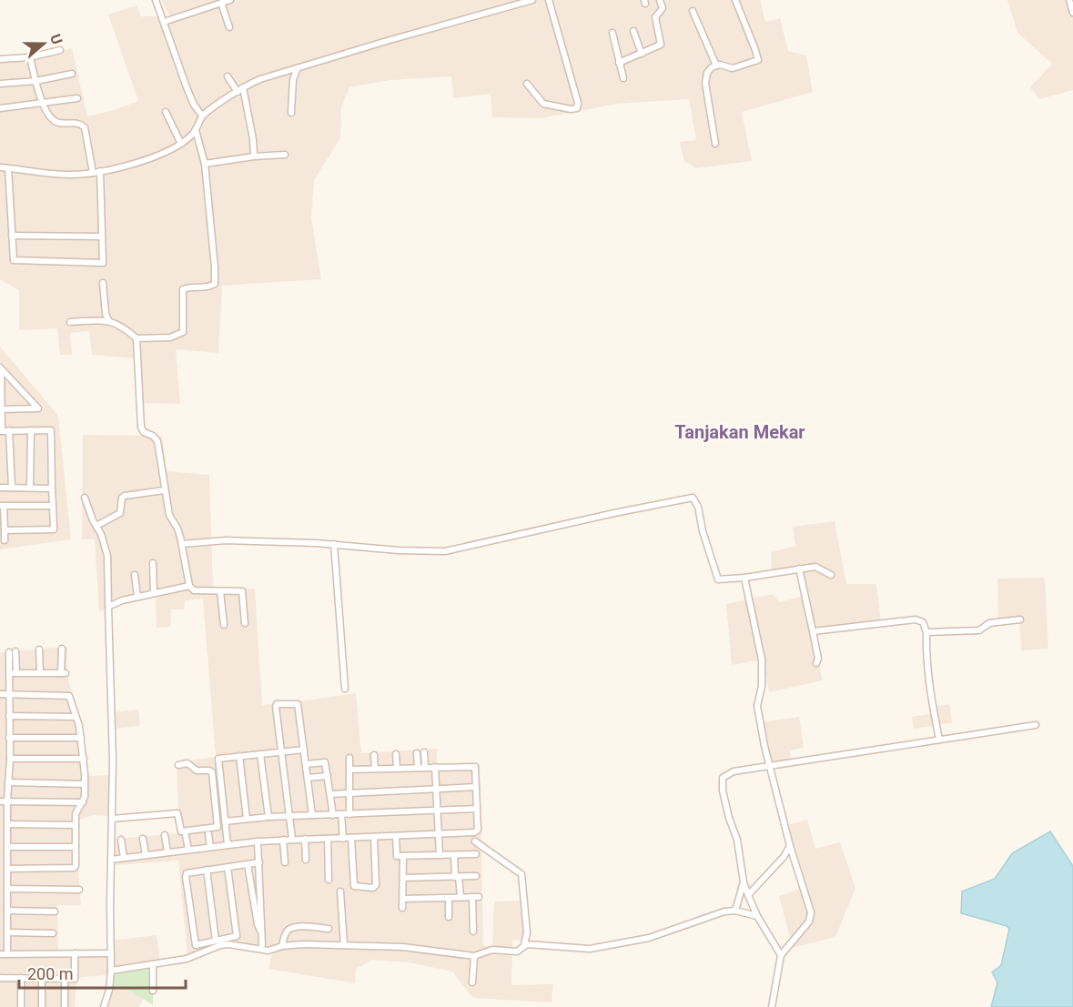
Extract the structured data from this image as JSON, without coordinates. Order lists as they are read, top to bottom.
{
  "districts": ["Tanjakan Mekar"],
  "scale_bar": "200 m",
  "north": "right"
}
